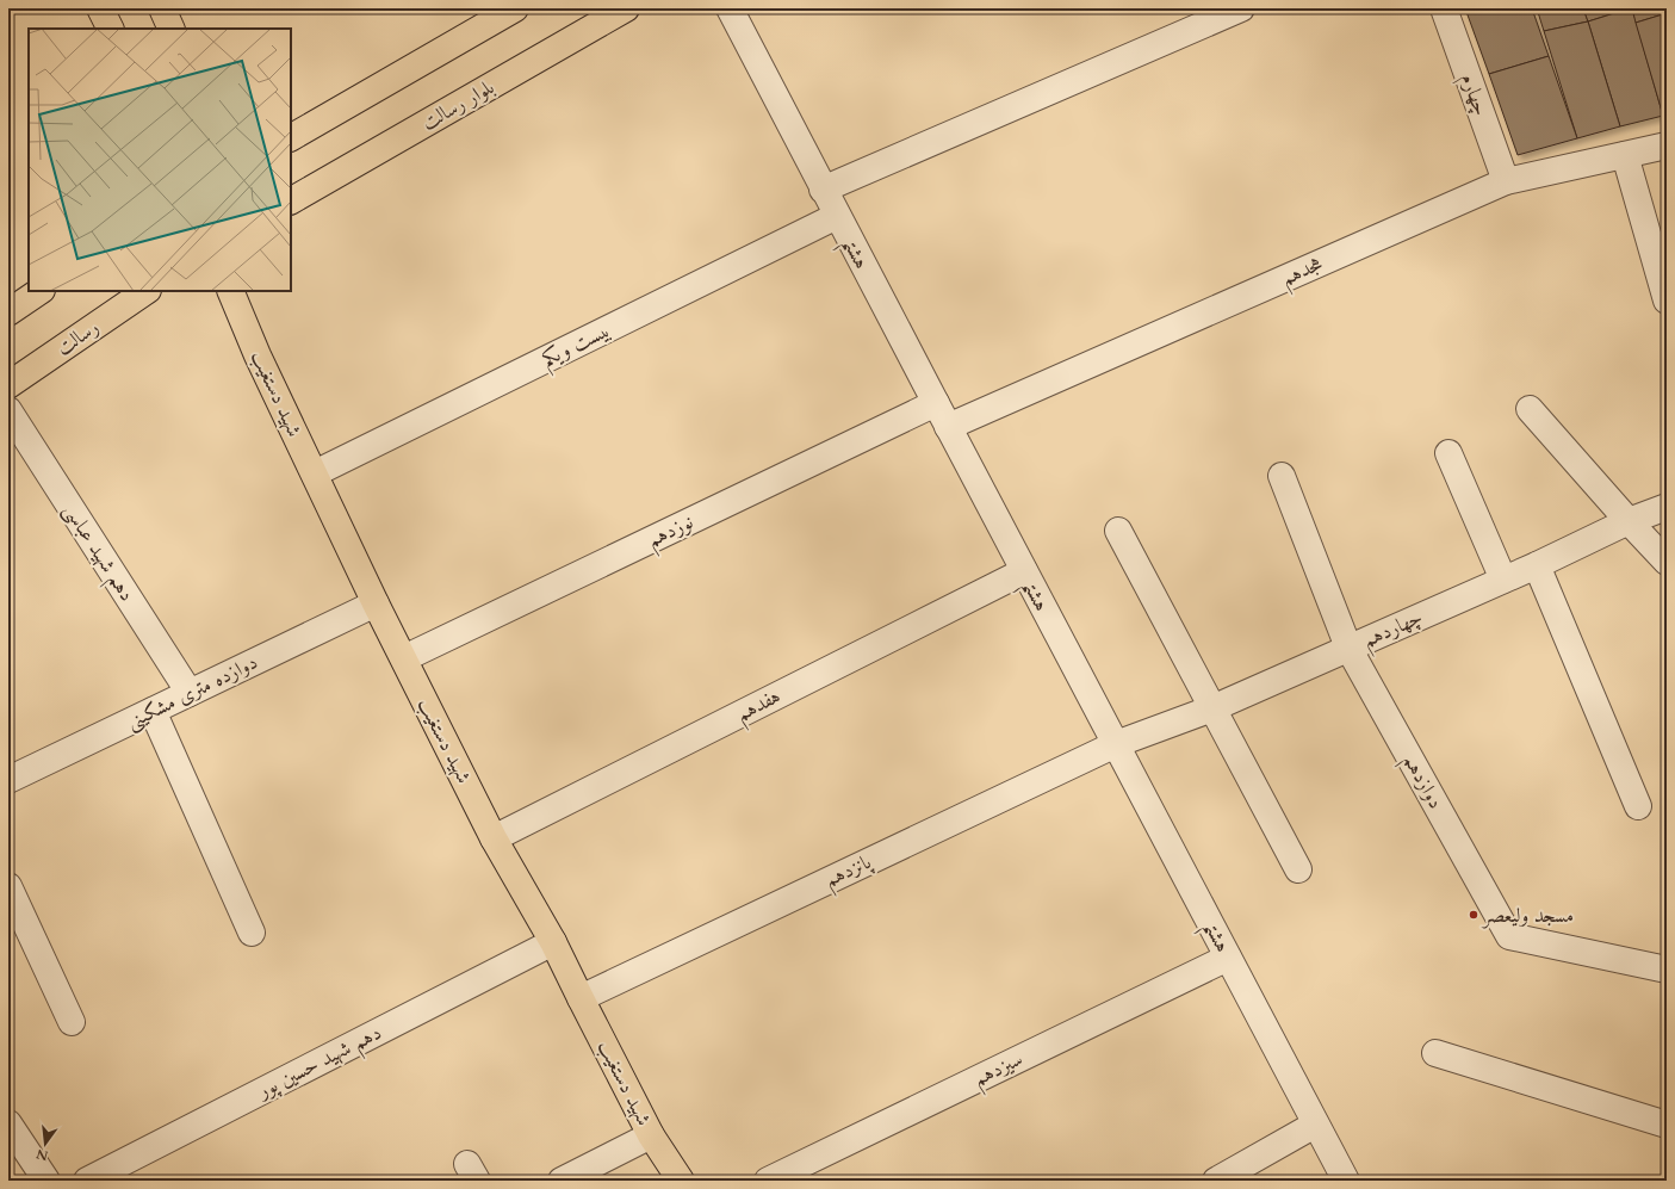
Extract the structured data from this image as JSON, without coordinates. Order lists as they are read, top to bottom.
{
  "streets": {
    "main road": ["بلوار رسالت", "رسالت", "شهید دستغیب"],
    "street": [
      "چهارم",
      "هشتم",
      "هجدهم",
      "بیست ویکم",
      "نوزدهم",
      "دهم شهید عباسی",
      "چهاردهم",
      "دوازده متری مشکینی",
      "هفدهم",
      "دوازدهم",
      "پانزدهم",
      "دهم شهید حسین پور",
      "سیزدهم"
    ]
  },
  "crossings": [
    ["چهارم", "هجدهم"],
    ["هشتم", "هجدهم"],
    ["هشتم", "بیست ویکم"],
    ["هشتم", "نوزدهم"],
    ["هشتم", "چهاردهم"],
    ["هشتم", "هفدهم"],
    ["هشتم", "پانزدهم"],
    ["هشتم", "سیزدهم"],
    ["بیست ویکم", "شهید دستغیب"],
    ["شهید دستغیب", "نوزدهم"],
    ["شهید دستغیب", "دوازده متری مشکینی"],
    ["شهید دستغیب", "هفدهم"],
    ["شهید دستغیب", "پانزدهم"],
    ["شهید دستغیب", "دهم شهید حسین پور"],
    ["دهم شهید عباسی", "دوازده متری مشکینی"],
    ["چهاردهم", "دوازدهم"],
    ["چهاردهم", "پانزدهم"]
  ],
  "places": ["مسجد ولیعصر"],
  "north": "bottom"
}
